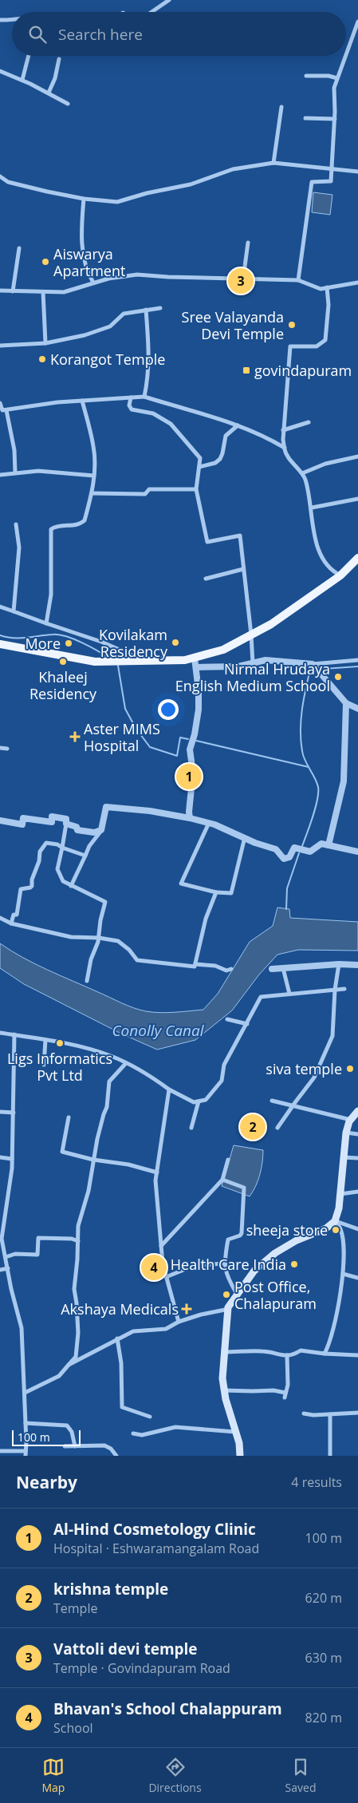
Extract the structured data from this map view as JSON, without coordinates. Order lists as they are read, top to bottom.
{
  "water": ["Conolly Canal"],
  "places": {
    "other": [
      "Aiswarya Apartment",
      "Sree Valayanda Devi Temple",
      "Korangot Temple",
      "Kovilakam Residency",
      "More",
      "Khaleej Residency",
      "Nirmal Hrudaya English Medium School",
      "Ligs Informatics Pvt Ltd",
      "siva temple",
      "sheeja store",
      "Health Care India",
      "Post Office, Chalapuram"
    ],
    "transit": ["govindapuram"],
    "health": ["Aster MIMS Hospital", "Akshaya Medicals"]
  },
  "scale_bar": "100 m",
  "page": {
    "search": "Search here",
    "pins": [
      "3",
      "1",
      "2",
      "4"
    ],
    "scale": "100 m",
    "heading": ["Nearby", "4 results"],
    "list": [
      {
        "mark": "1",
        "name": "Al-Hind Cosmetology Clinic",
        "note": "Hospital · Eshwaramangalam Road",
        "value": "100 m"
      },
      {
        "mark": "2",
        "name": "krishna temple",
        "note": "Temple",
        "value": "620 m"
      },
      {
        "mark": "3",
        "name": "Vattoli devi temple",
        "note": "Temple · Govindapuram Road",
        "value": "630 m"
      },
      {
        "mark": "4",
        "name": "Bhavan's School Chalappuram",
        "note": "School",
        "value": "820 m"
      }
    ],
    "nav": ["Map", "Directions", "Saved"]
  }
}
